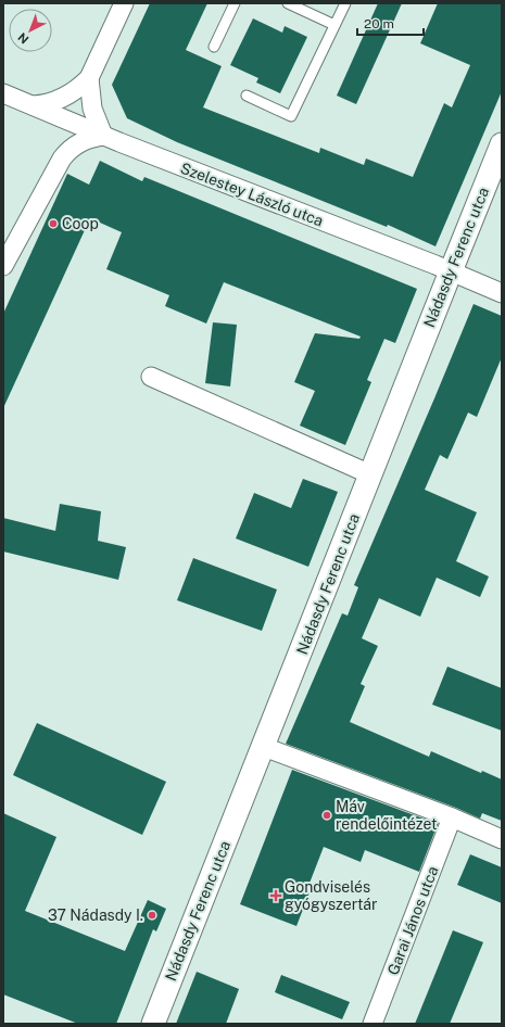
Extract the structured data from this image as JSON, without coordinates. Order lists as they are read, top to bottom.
{
  "streets": {
    "street": ["Szelestey László utca", "Nádasdy Ferenc utca", "Garai János utca"]
  },
  "crossings": [
    ["Szelestey László utca", "Nádasdy Ferenc utca"]
  ],
  "places": {
    "other": ["Coop", "Máv rendelőintézet", "37 Nádasdy I."],
    "health": ["Gondviselés gyógyszertár"]
  },
  "scale_bar": "20 m",
  "north": "bottom left"
}
